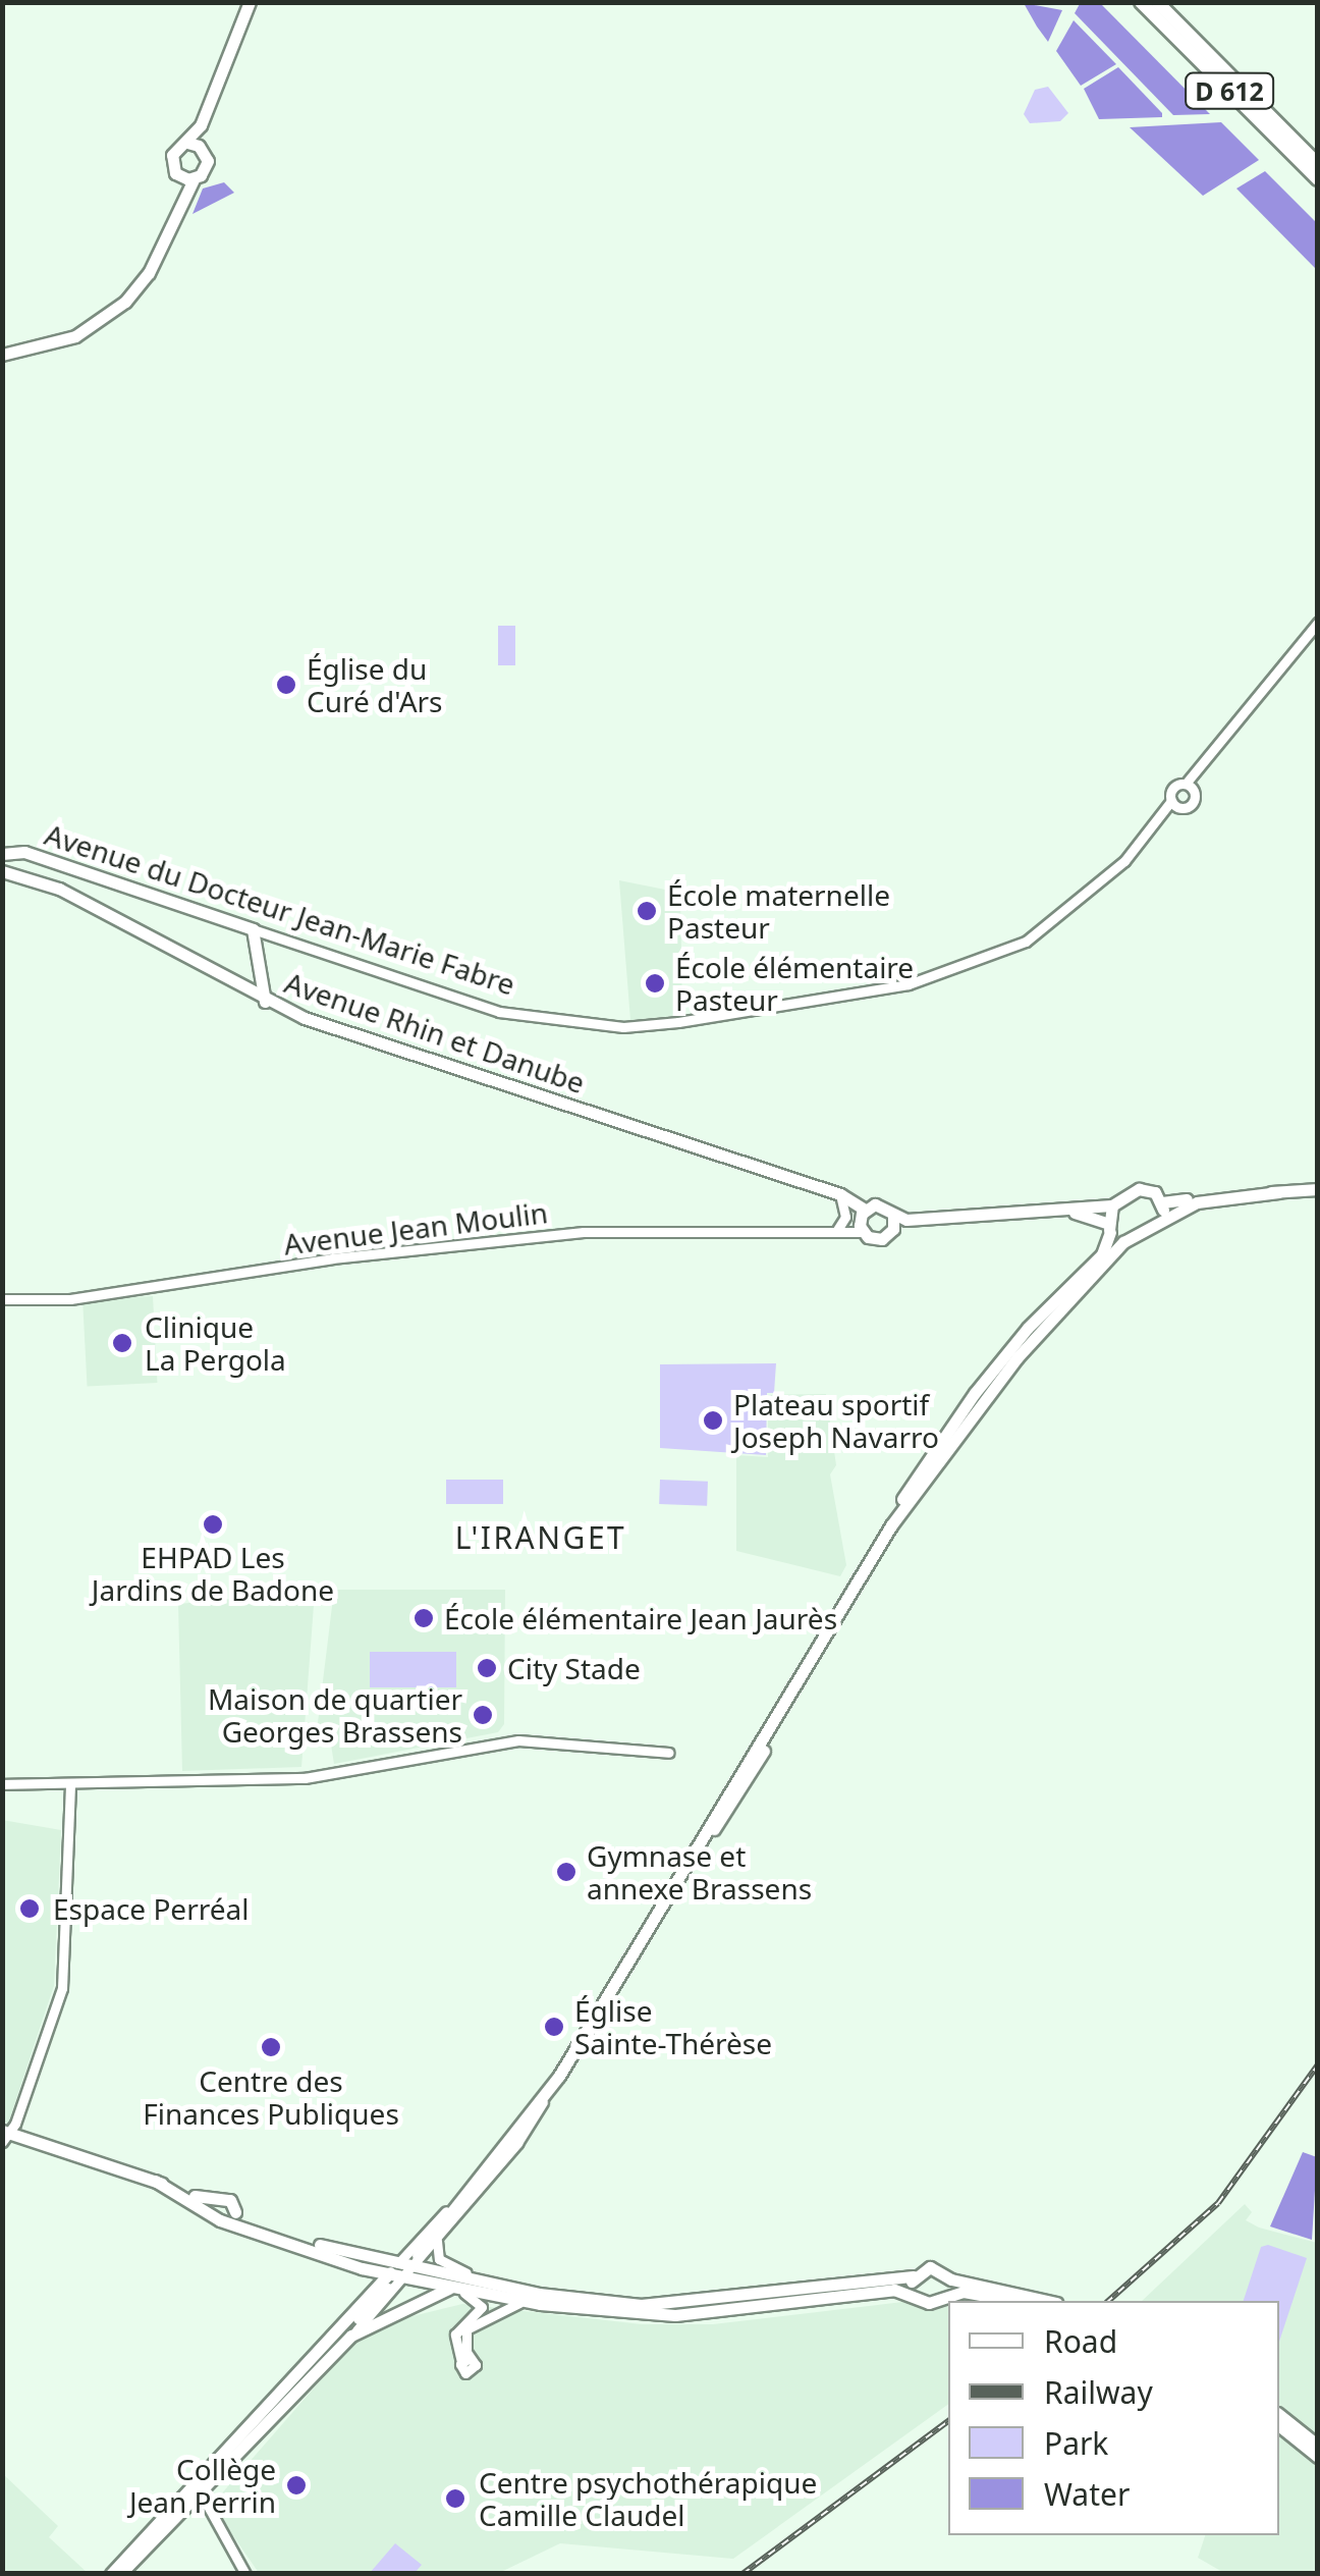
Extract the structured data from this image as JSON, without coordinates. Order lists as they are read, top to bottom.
{
  "streets": {
    "highway": ["D 612"],
    "main road": ["Avenue du Docteur Jean-Marie Fabre", "Avenue Rhin et Danube"],
    "street": ["Avenue Jean Moulin"]
  },
  "crossings": [
    ["Avenue Rhin et Danube", "Avenue Jean Moulin"]
  ],
  "districts": ["L'IRANGET"],
  "places": [
    "Église du Curé d'Ars",
    "École maternelle Pasteur",
    "École élémentaire Pasteur",
    "Clinique La Pergola",
    "Plateau sportif Joseph Navarro",
    "EHPAD Les Jardins de Badone",
    "École élémentaire Jean Jaurès",
    "City Stade",
    "Maison de quartier Georges Brassens",
    "Gymnase et annexe Brassens",
    "Espace Perréal",
    "Église Sainte-Thérèse",
    "Centre des Finances Publiques",
    "Collège Jean Perrin",
    "Centre psychothérapique Camille Claudel"
  ],
  "legend": [
    "Road",
    "Railway",
    "Park",
    "Water"
  ]
}
